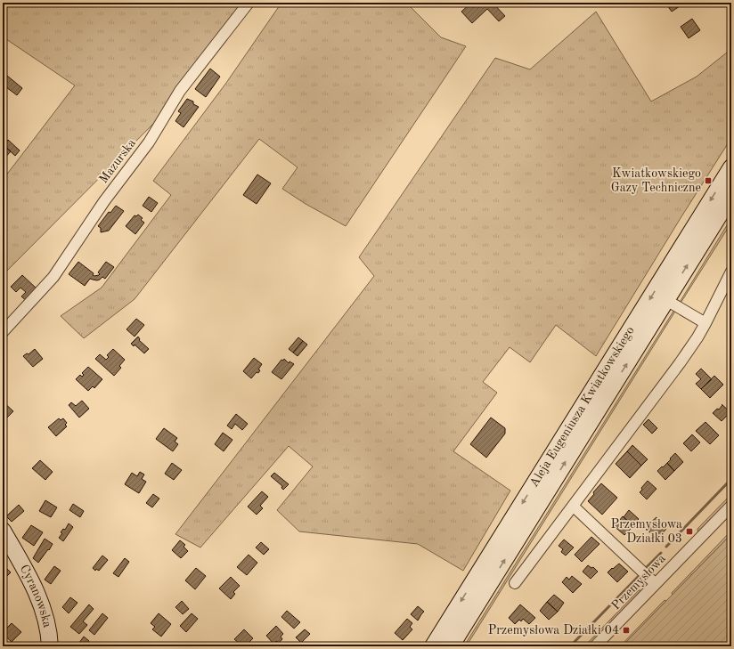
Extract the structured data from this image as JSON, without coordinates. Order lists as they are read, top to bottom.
{
  "streets": {
    "street": [
      "Mazurska",
      "Aleja Eugeniusza Kwiatkowskiego",
      "Przemysłowa",
      "Cyranowska"
    ]
  },
  "places": {
    "transit": ["Kwiatkowskiego Gazy Techniczne", "Przemysłowa Działki 03", "Przemysłowa Działki 04"]
  }
}
